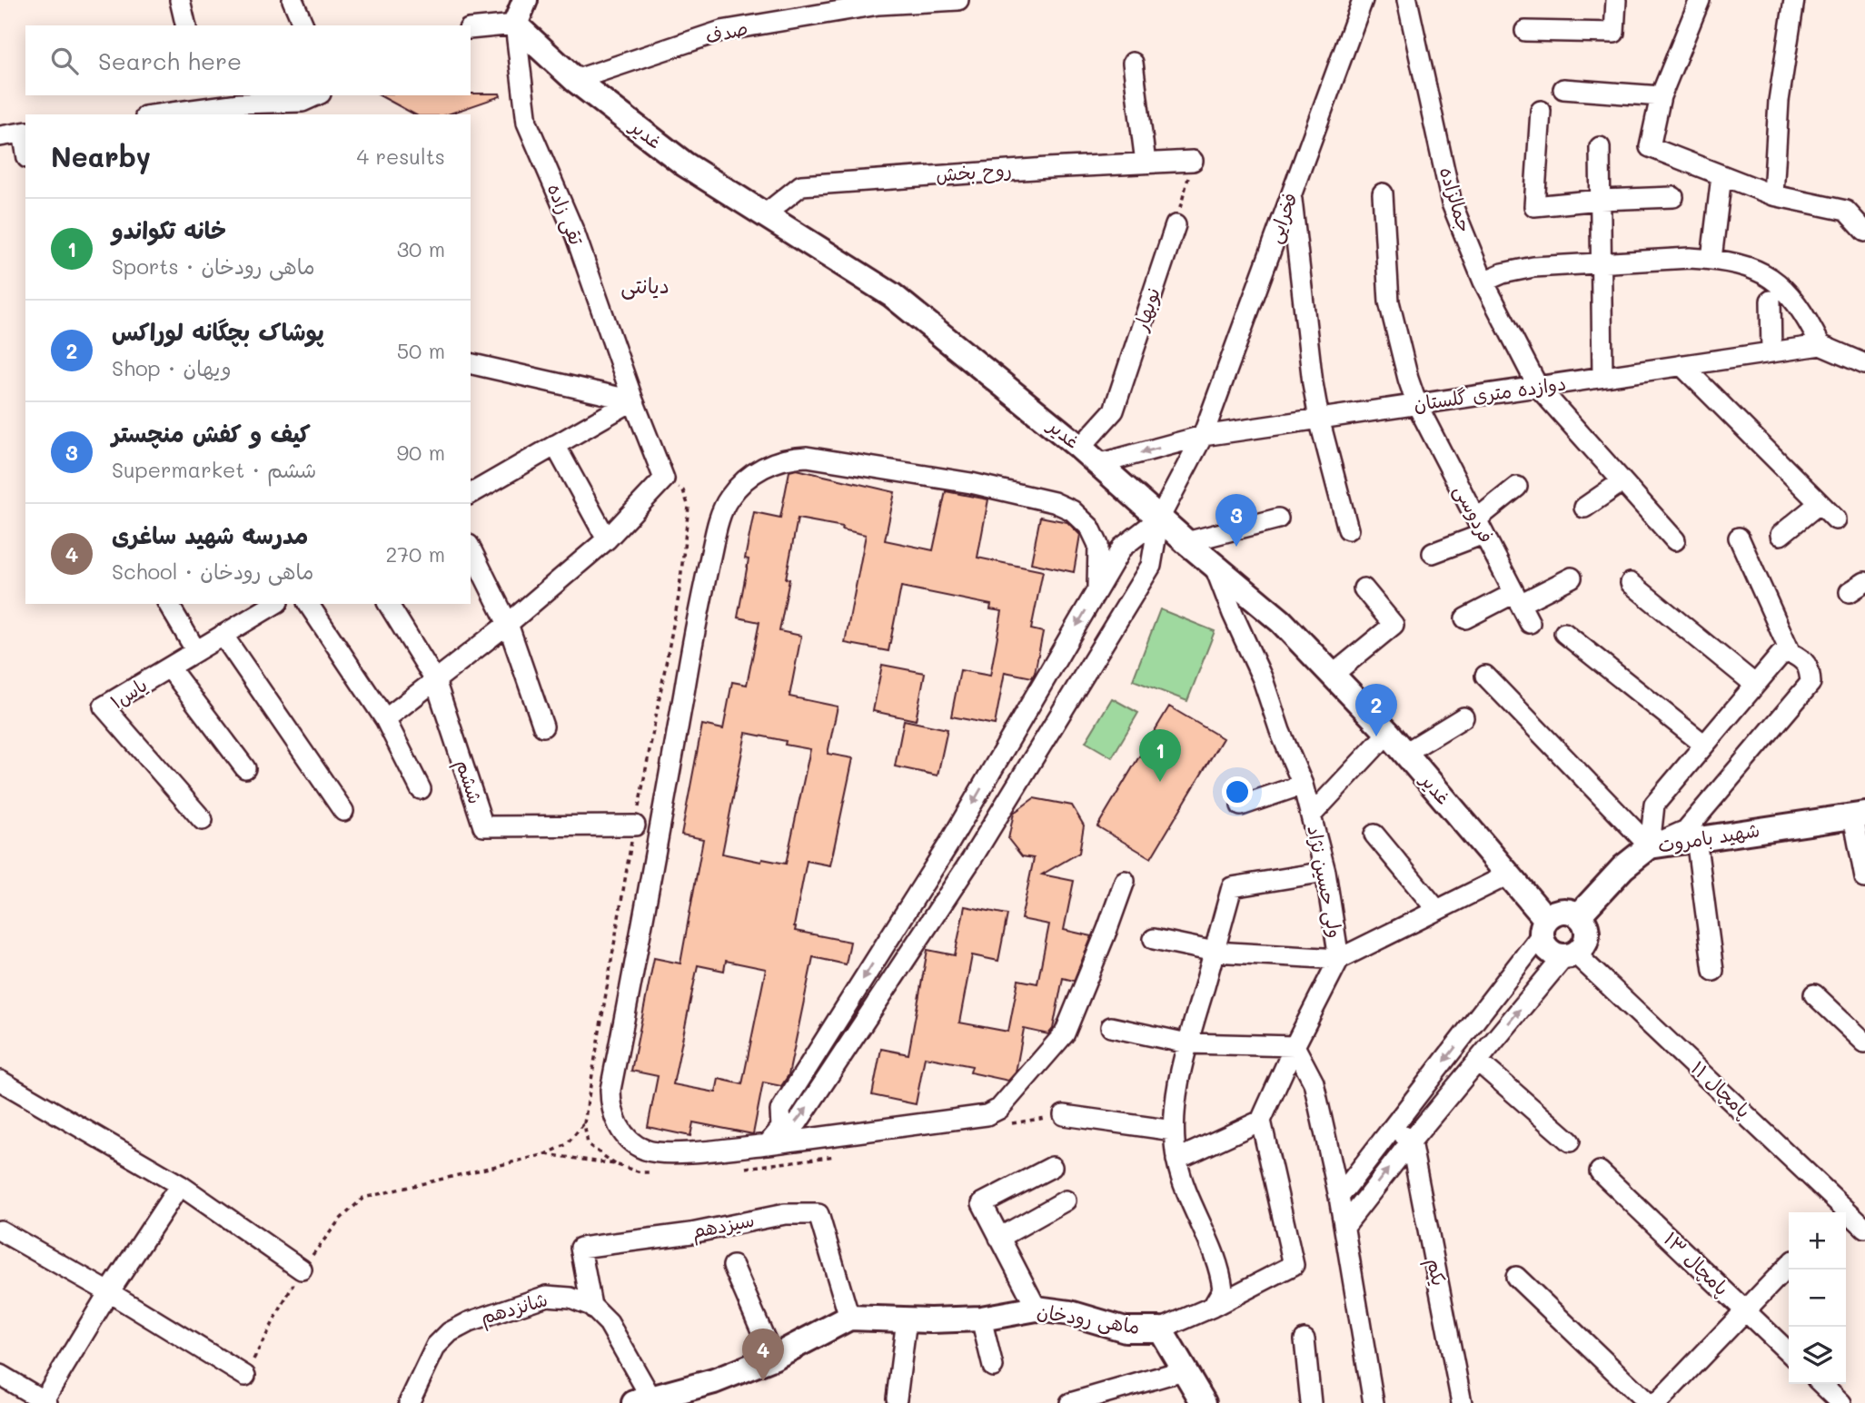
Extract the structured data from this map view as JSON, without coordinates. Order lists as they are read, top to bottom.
{
  "streets": {
    "main road": ["غدیر", "شهید بامروت", "ماهی رودخان"],
    "street": [
      "صدف",
      "روح بخش",
      "جمالزاده",
      "تقی زاده",
      "فخرایی",
      "نوبهار",
      "دوازده متری گلستان",
      "فردوسی",
      "یاس۱",
      "ششم",
      "ولی حسین نژاد",
      "پامچال ۱۱",
      "سیزدهم",
      "پامچال ۱۳",
      "یکم",
      "شانزدهم"
    ]
  },
  "crossings": [
    ["صدف", "غدیر"],
    ["غدیر", "روح بخش"],
    ["غدیر", "تقی زاده"],
    ["غدیر", "نوبهار"],
    ["غدیر", "دوازده متری گلستان"],
    ["غدیر", "شهید بامروت"],
    ["غدیر", "ولی حسین نژاد"],
    ["غدیر", "پامچال ۱۱"],
    ["جمالزاده", "دوازده متری گلستان"],
    ["فخرایی", "دوازده متری گلستان"],
    ["دوازده متری گلستان", "فردوسی"],
    ["شهید بامروت", "پامچال ۱۱"],
    ["ولی حسین نژاد", "ماهی رودخان"],
    ["سیزدهم", "شانزدهم"],
    ["سیزدهم", "ماهی رودخان"]
  ],
  "districts": ["دیانتی"],
  "page": {
    "search": "Search here",
    "heading": ["Nearby", "4 results"],
    "list": [
      {
        "mark": "1",
        "name": "خانه تکواندو",
        "note": "Sports · ماهی رودخان",
        "value": "30 m"
      },
      {
        "mark": "2",
        "name": "پوشاک بچگانه لوراکس",
        "note": "Shop · ویهان",
        "value": "50 m"
      },
      {
        "mark": "3",
        "name": "کیف و کفش منچستر",
        "note": "Supermarket · ششم",
        "value": "90 m"
      },
      {
        "mark": "4",
        "name": "مدرسه شهید ساغری",
        "note": "School · ماهی رودخان",
        "value": "270 m"
      }
    ],
    "pins": [
      "3",
      "2",
      "1",
      "4"
    ],
    "map_buttons": ["+", "−"]
  }
}
